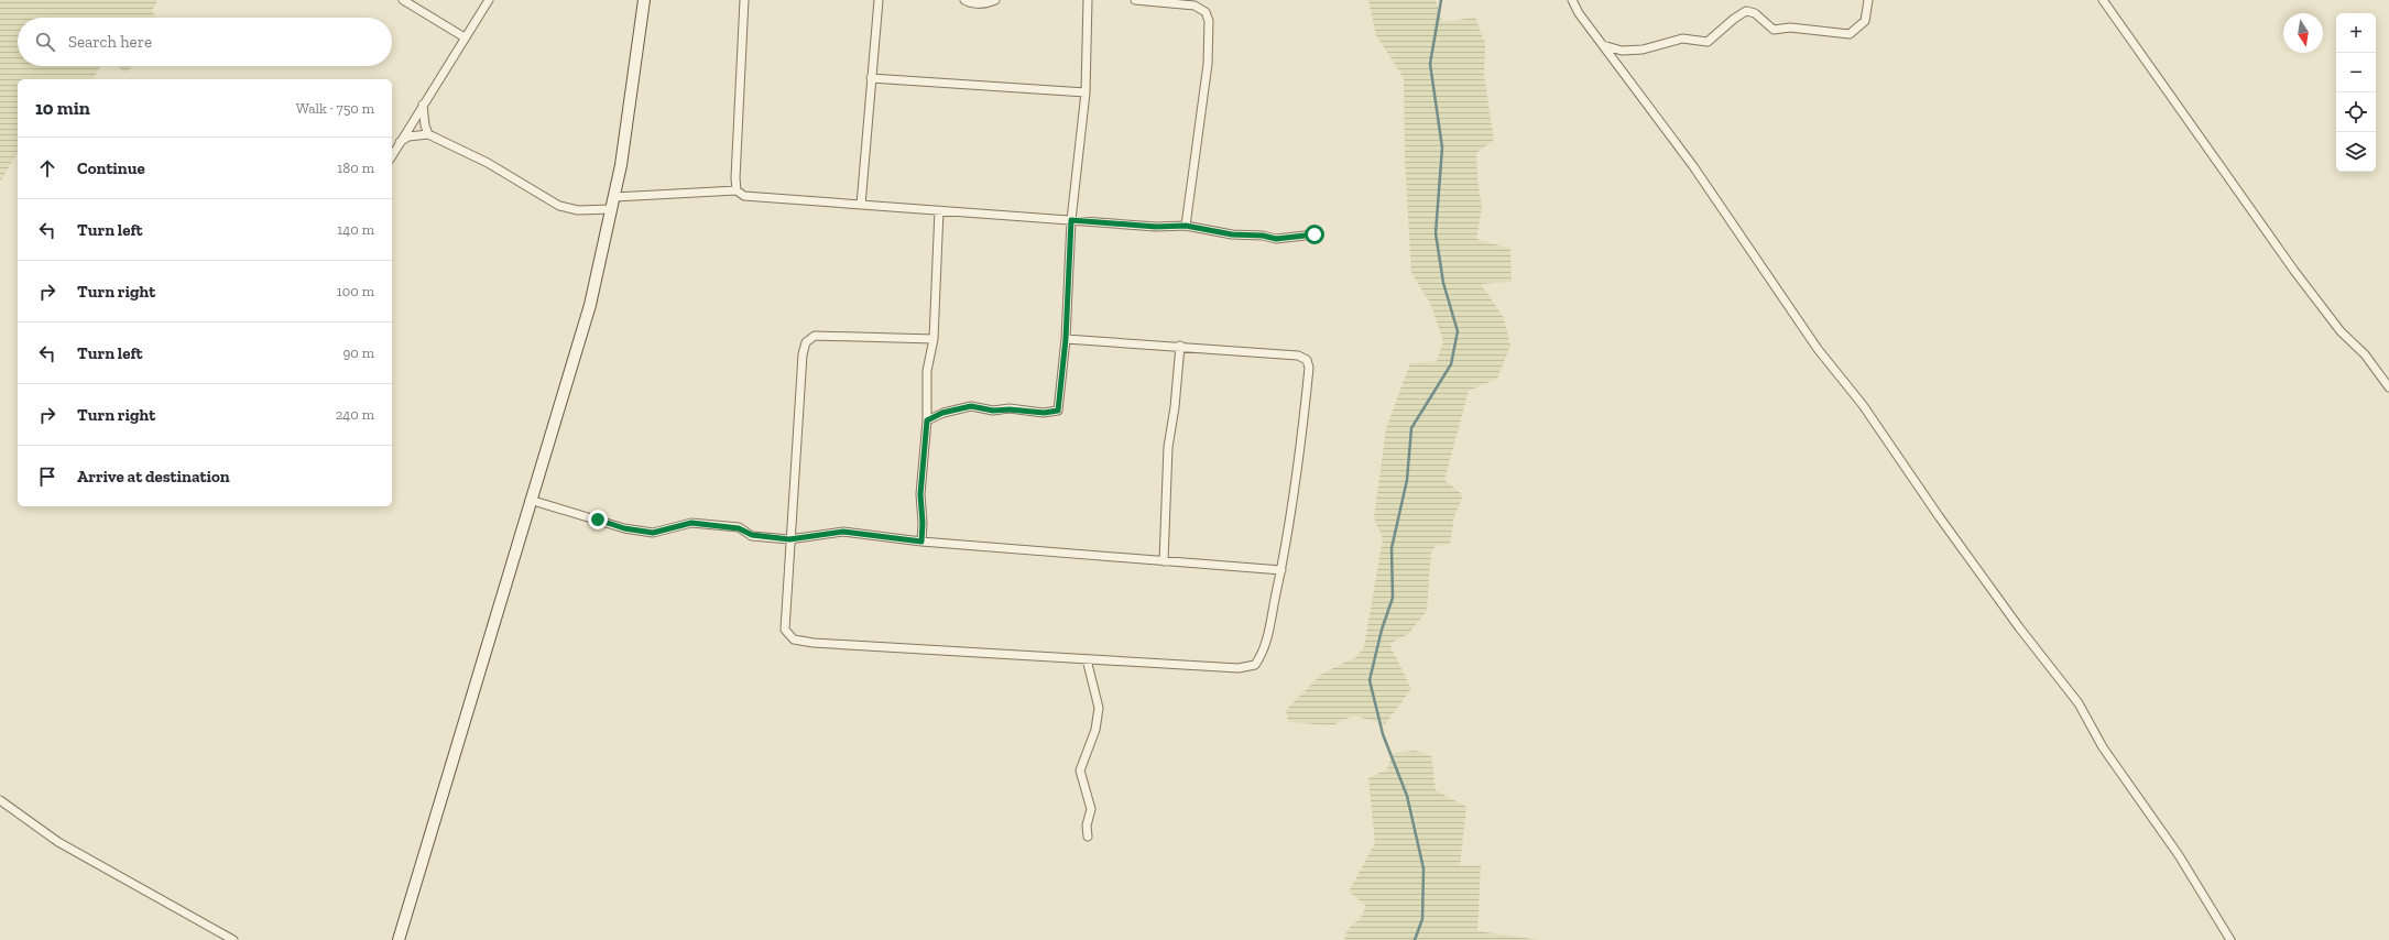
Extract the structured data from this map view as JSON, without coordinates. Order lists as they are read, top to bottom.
{
  "north": "bottom",
  "page": {
    "map_buttons": ["+", "−"],
    "search": "Search here",
    "heading": ["10 min", "Walk · 750 m"],
    "list": [
      ["Continue", "180 m"],
      ["Turn left", "140 m"],
      ["Turn right", "100 m"],
      ["Turn left", "90 m"],
      ["Turn right", "240 m"],
      "Arrive at destination"
    ]
  }
}
